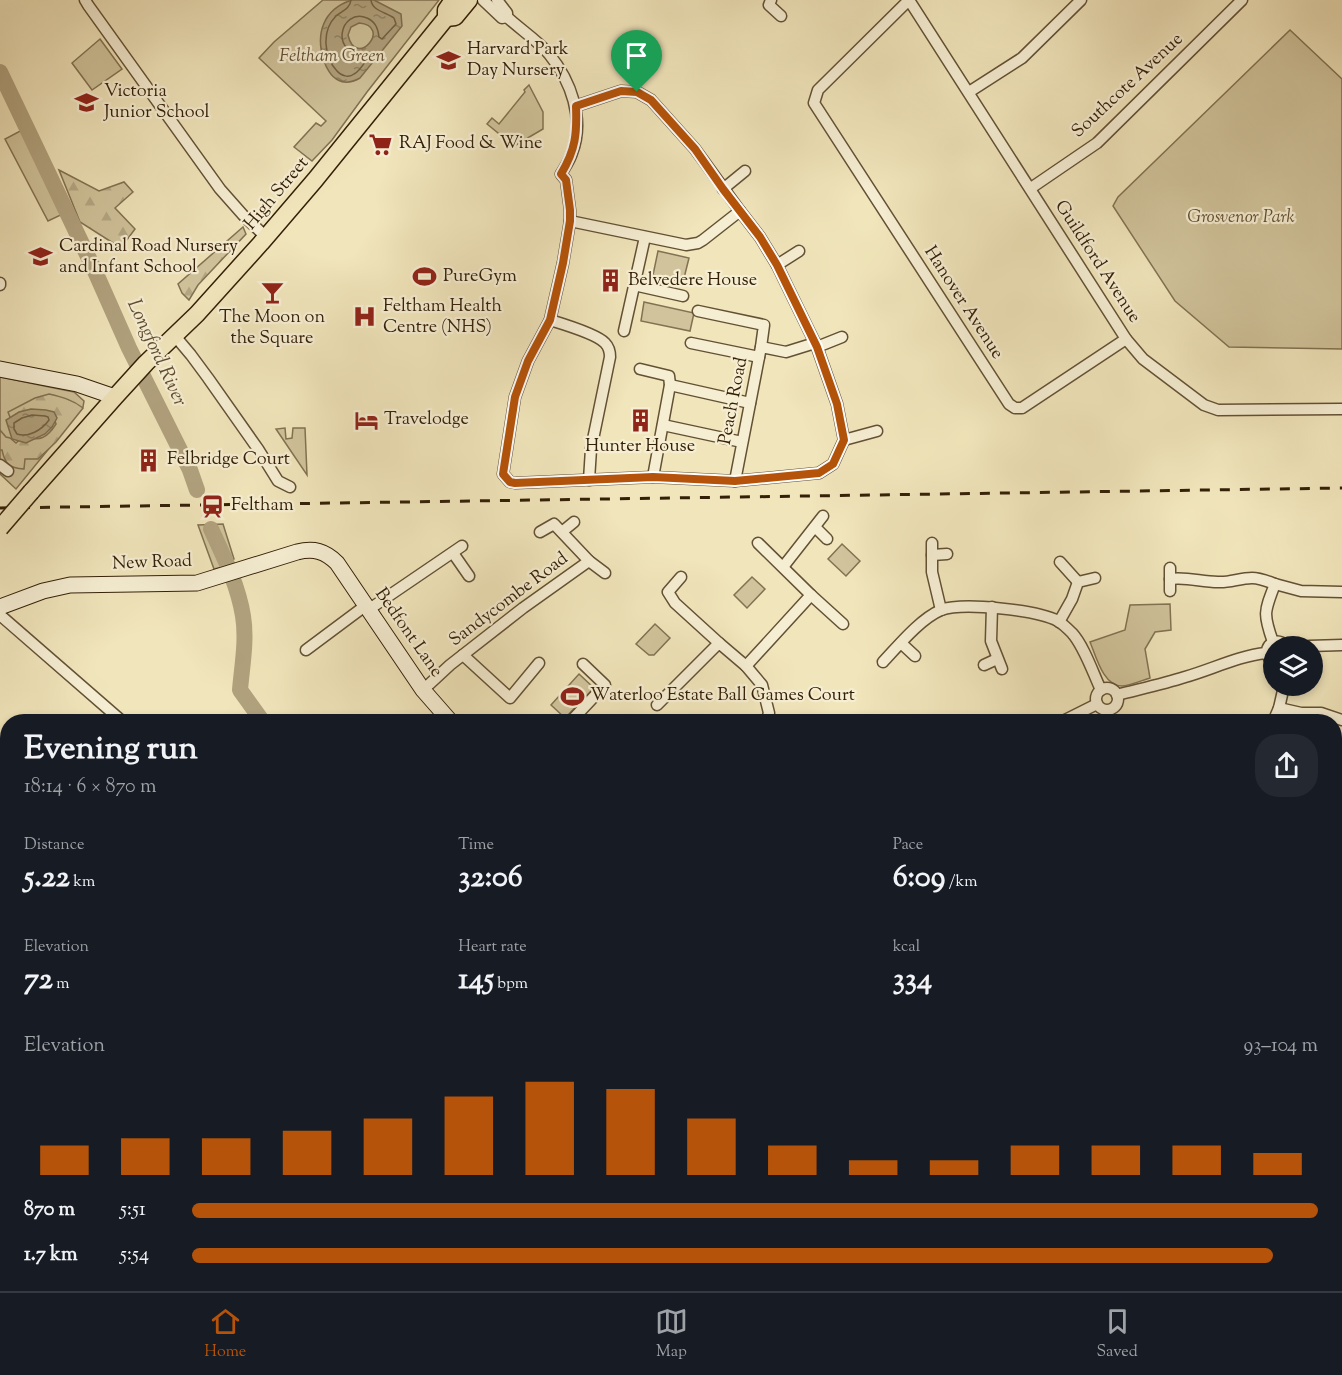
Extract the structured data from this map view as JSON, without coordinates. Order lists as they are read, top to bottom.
{
  "streets": {
    "main road": ["High Street", "New Road", "Bedfont Lane"],
    "street": [
      "Southcote Avenue",
      "Guildford Avenue",
      "Hanover Avenue",
      "Peach Road",
      "Sandycombe Road"
    ]
  },
  "crossings": [
    ["Southcote Avenue", "Guildford Avenue"],
    ["Guildford Avenue", "Hanover Avenue"],
    ["New Road", "Bedfont Lane"],
    ["Sandycombe Road", "Bedfont Lane"]
  ],
  "water": ["Longford River"],
  "parks": ["Feltham Green", "Grosvenor Park"],
  "places": {
    "school or university": ["Harvard Park Day Nursery", "Victoria Junior School", "Cardinal Road Nursery and Infant School"],
    "supermarket": ["RAJ Food & Wine"],
    "sports": ["PureGym", "Waterloo Estate Ball Games Court"],
    "building": ["Belvedere House", "Hunter House", "Felbridge Court"],
    "bar": ["The Moon on the Square"],
    "hospital": ["Feltham Health Centre (NHS)"],
    "hotel": ["Travelodge"],
    "station": ["Feltham"]
  },
  "page": {
    "heading": ["Evening run", "18:14 · 6 × 870 m"],
    "stats": [
      ["Distance", "5.22 km"],
      ["Time", "32:06"],
      ["Pace", "6:09 /km"],
      ["Elevation", "72 m"],
      ["Heart rate", "145 bpm"],
      ["kcal", "334"]
    ],
    "chart": ["Elevation", "93–104 m"],
    "list": [
      {
        "name": "870 m",
        "note": "5:51"
      },
      {
        "name": "1.7 km",
        "note": "5:54"
      }
    ],
    "tabs": ["Home", "Map", "Saved"]
  }
}
